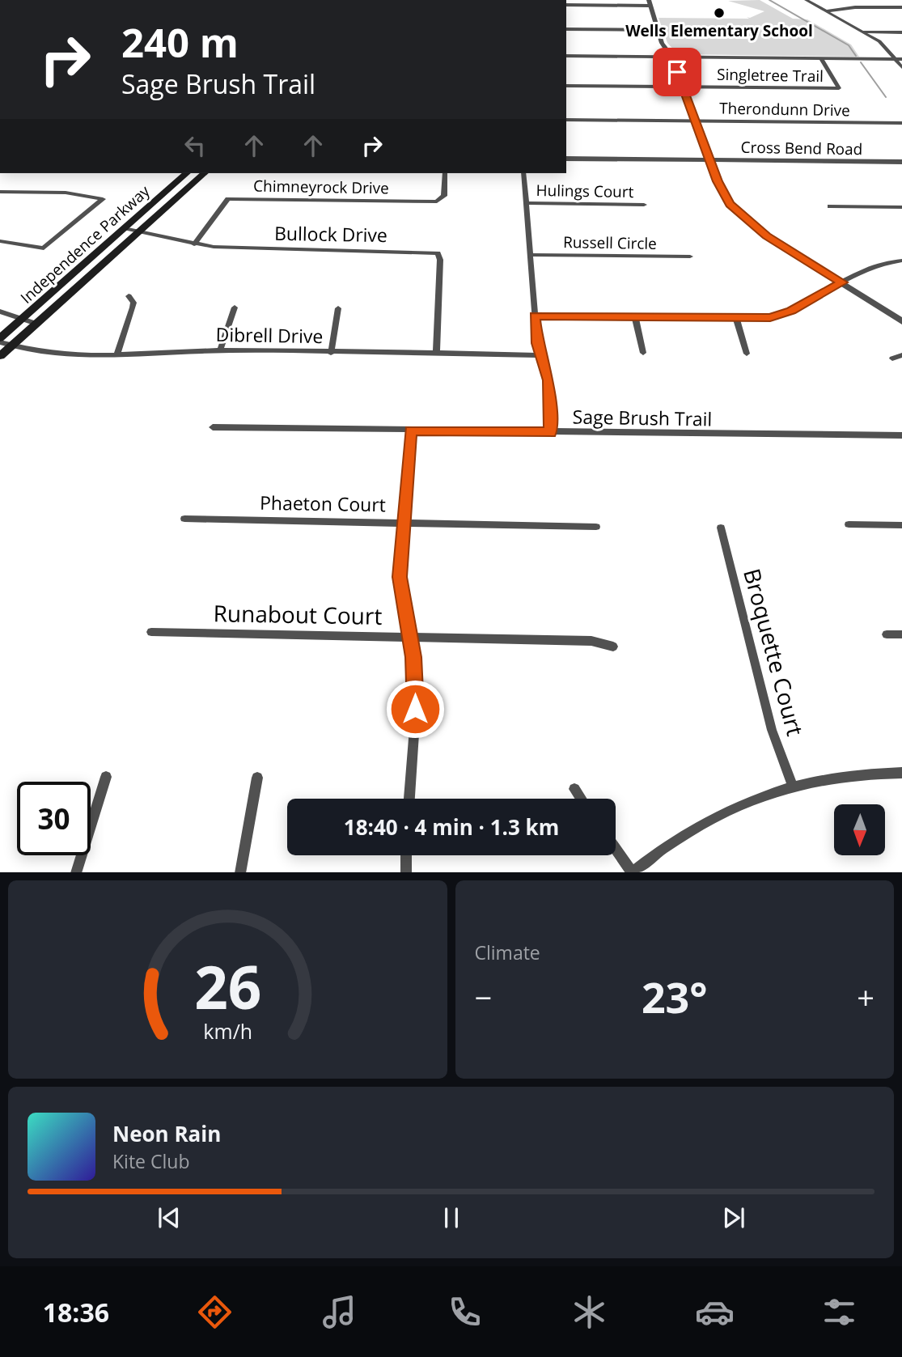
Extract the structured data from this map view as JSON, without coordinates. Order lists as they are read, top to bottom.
{
  "streets": {
    "main road": ["Independence Parkway"],
    "street": [
      "Singletree Trail",
      "Therondunn Drive",
      "Cross Bend Road",
      "Chimneyrock Drive",
      "Hulings Court",
      "Bullock Drive",
      "Russell Circle",
      "Dibrell Drive",
      "Sage Brush Trail",
      "Phaeton Court",
      "Runabout Court",
      "Broquette Court"
    ]
  },
  "crossings": [
    ["Chimneyrock Drive", "Bullock Drive"],
    ["Bullock Drive", "Independence Parkway"],
    ["Bullock Drive", "Dibrell Drive"],
    ["Independence Parkway", "Dibrell Drive"]
  ],
  "places": ["Wells Elementary School"],
  "north": "bottom",
  "page": {
    "turn": ["240 m", "Sage Brush Trail"],
    "limit": "30",
    "trip": "18:40 · 4 min · 1.3 km",
    "tile": "Climate",
    "heat": ["−", "23°", "+"],
    "song": ["Neon Rain", "Kite Club"],
    "tabs": "18:36",
    "gauge": ["26", "km/h"]
  }
}
